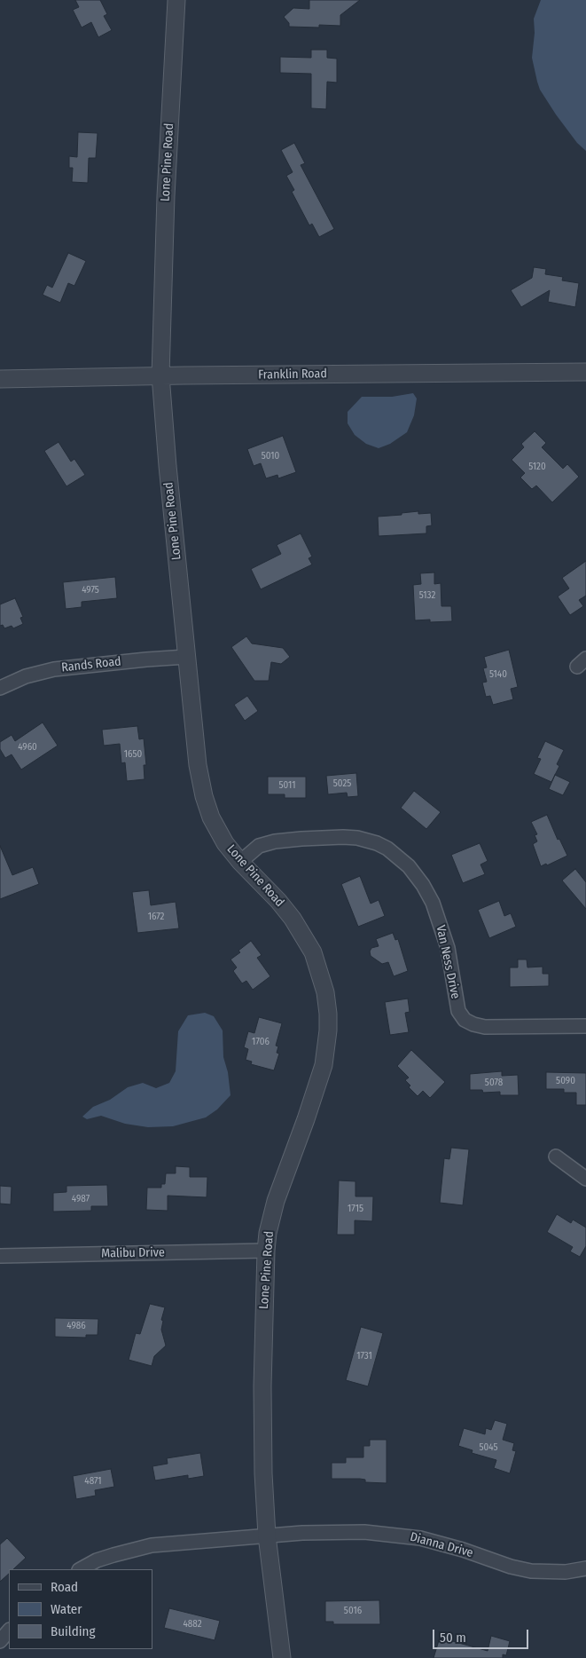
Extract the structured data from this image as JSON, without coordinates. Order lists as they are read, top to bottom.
{
  "streets": {
    "street": [
      "Lone Pine Road",
      "Franklin Road",
      "Rands Road",
      "Van Ness Drive",
      "Malibu Drive",
      "Dianna Drive"
    ]
  },
  "crossings": [
    ["Lone Pine Road", "Franklin Road"],
    ["Lone Pine Road", "Rands Road"],
    ["Lone Pine Road", "Van Ness Drive"],
    ["Lone Pine Road", "Malibu Drive"],
    ["Lone Pine Road", "Dianna Drive"]
  ],
  "house_numbers": [
    "5010",
    "5120",
    "4975",
    "5132",
    "5140",
    "4960",
    "1650",
    "5025",
    "5011",
    "1672",
    "1706",
    "5090",
    "5078",
    "4987",
    "1715",
    "4986",
    "1731",
    "5045",
    "4871",
    "5016",
    "4882"
  ],
  "legend": ["Road", "Water", "Building"],
  "scale_bar": "50 m"
}
